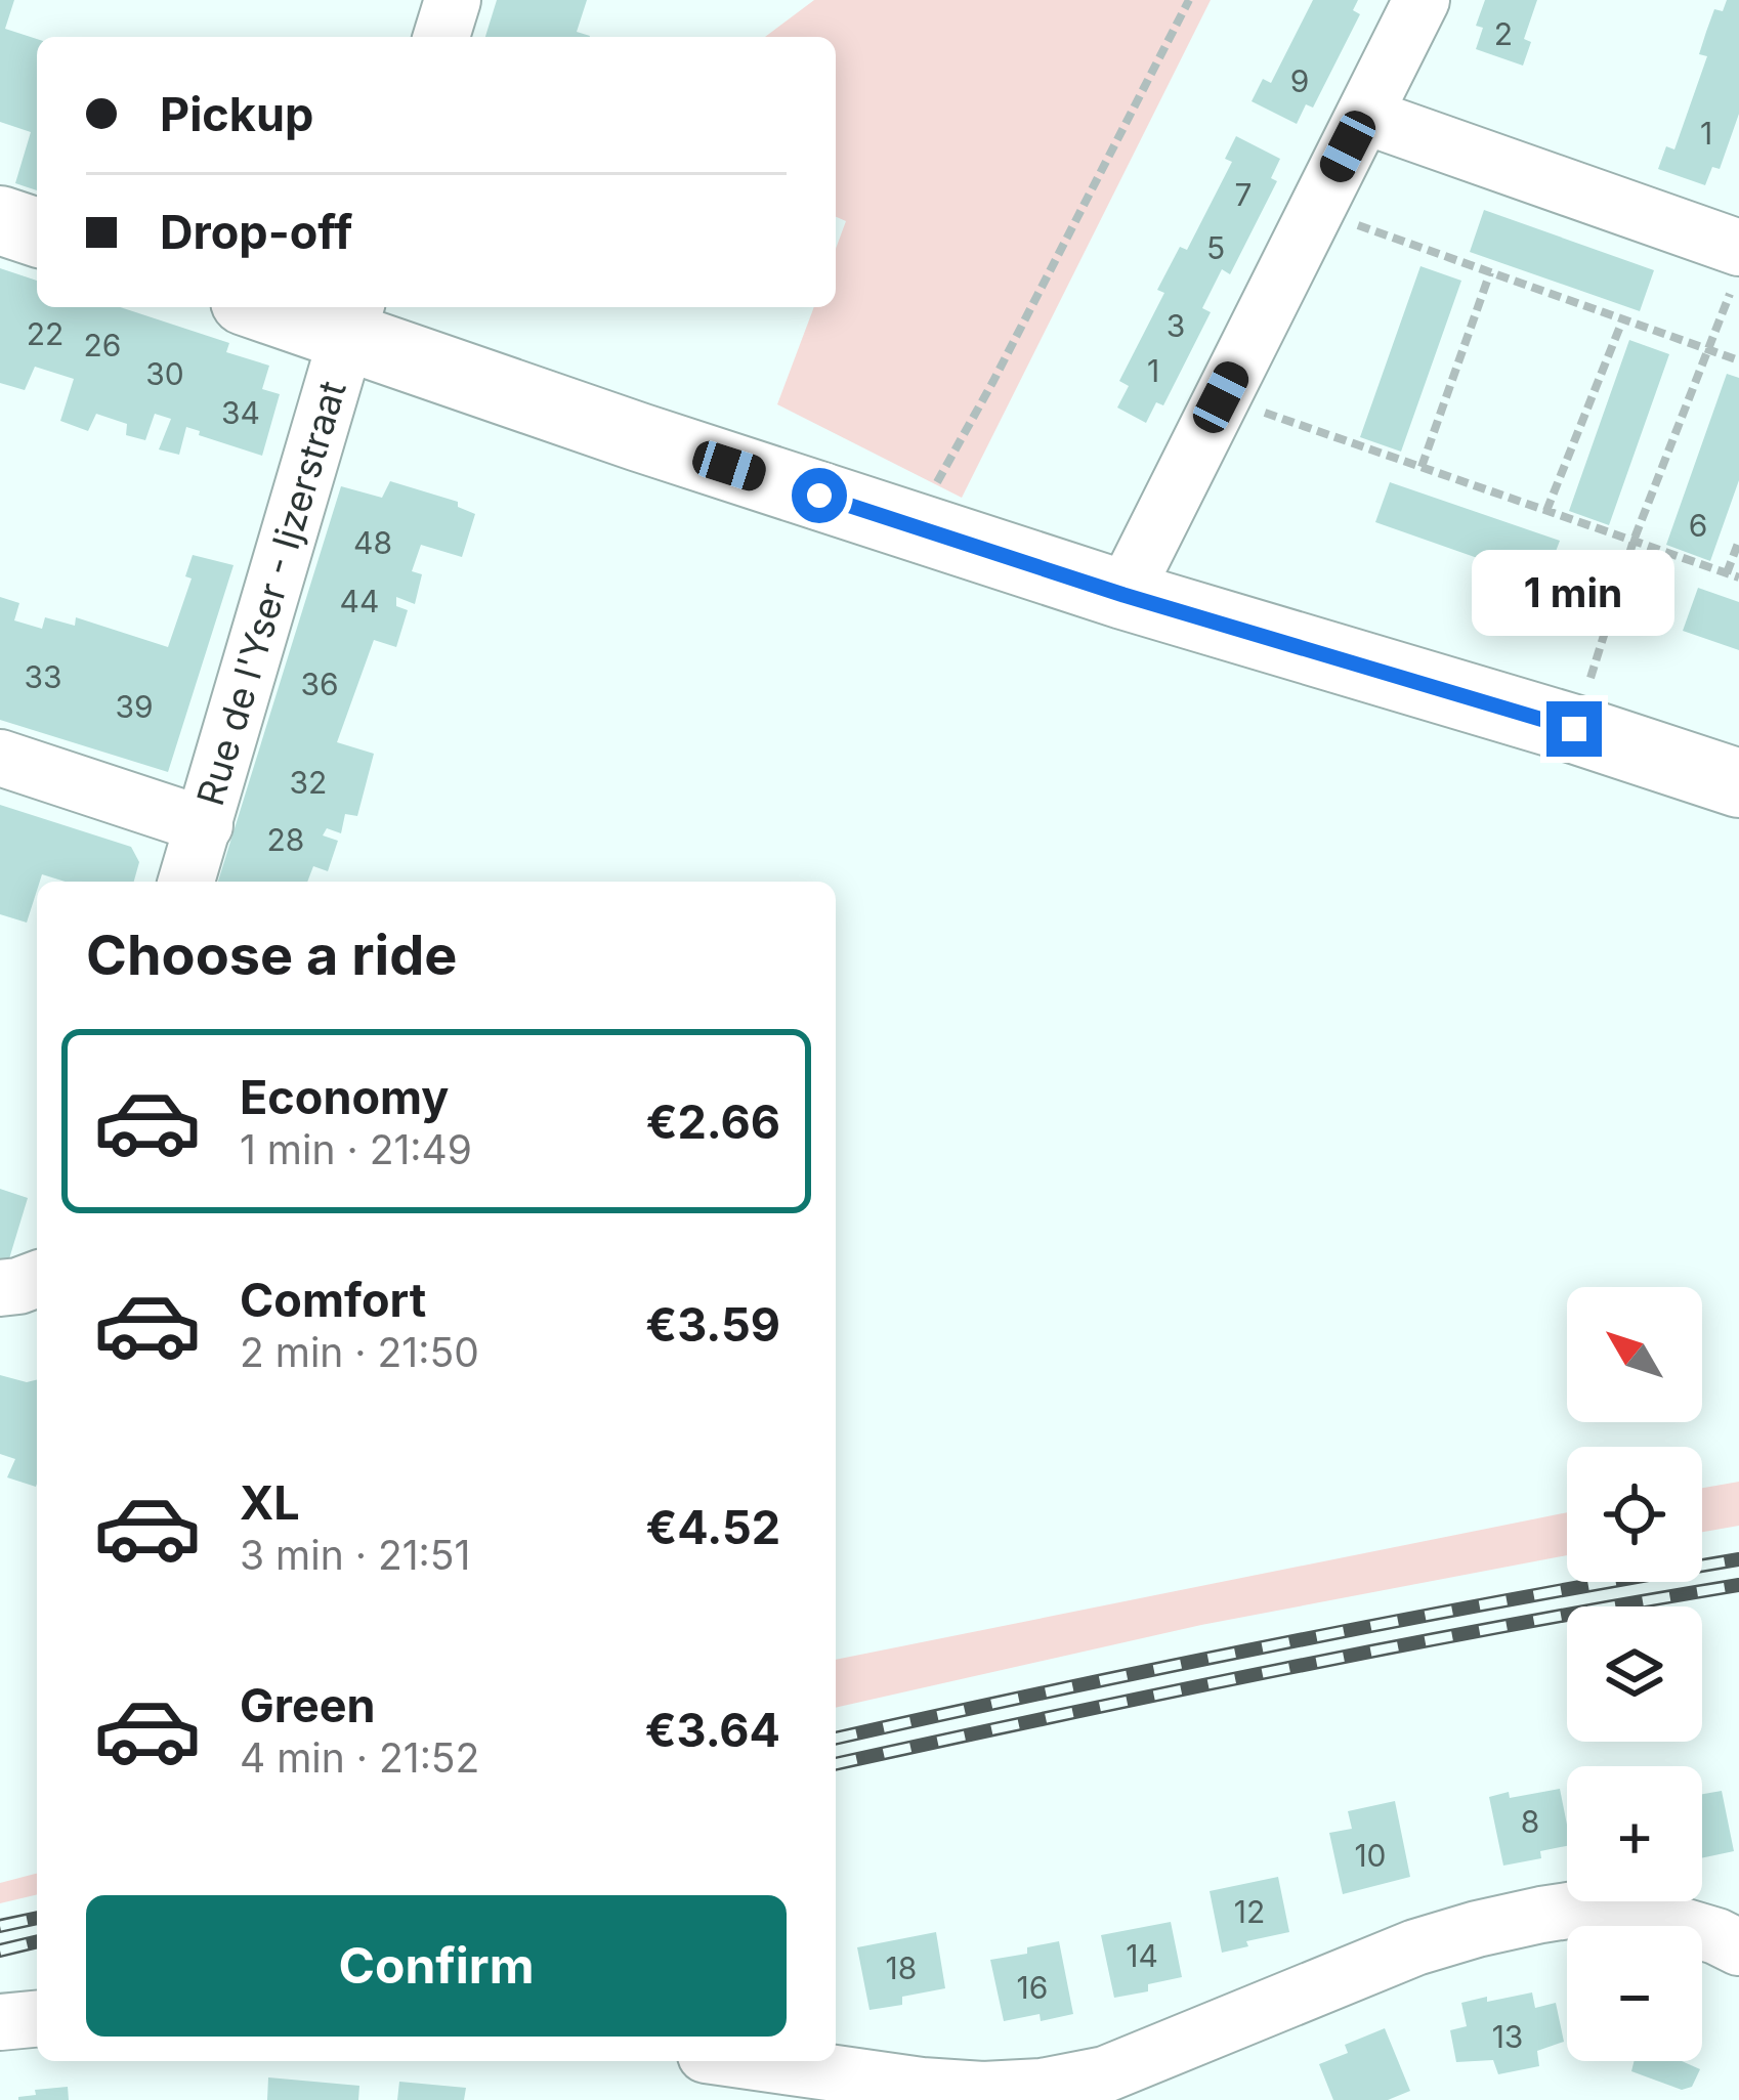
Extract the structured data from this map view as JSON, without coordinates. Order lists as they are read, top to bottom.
{
  "streets": {
    "street": ["Rue de l'Yser - Ijzerstraat"]
  },
  "house_numbers": [
    "2",
    "9",
    "1",
    "7",
    "5",
    "3",
    "22",
    "26",
    "1",
    "30",
    "34",
    "6",
    "48",
    "44",
    "33",
    "36",
    "39",
    "32",
    "28",
    "8",
    "10",
    "12",
    "14",
    "18",
    "16",
    "13"
  ],
  "north": "top left",
  "page": {
    "banner": ["Pickup", "Drop-off"],
    "bubble": "1 min",
    "heading": "Choose a ride",
    "list": [
      {
        "name": "Economy",
        "note": "1 min · 21:49",
        "value": "€2.66"
      },
      {
        "name": "Comfort",
        "note": "2 min · 21:50",
        "value": "€3.59"
      },
      {
        "name": "XL",
        "note": "3 min · 21:51",
        "value": "€4.52"
      },
      {
        "name": "Green",
        "note": "4 min · 21:52",
        "value": "€3.64"
      }
    ],
    "map_buttons": ["+", "−"],
    "buttons": "Confirm"
  }
}
